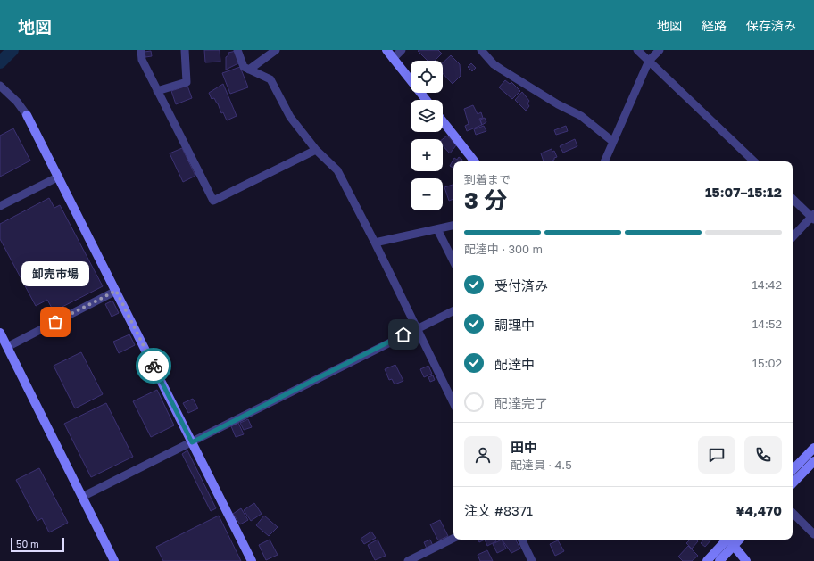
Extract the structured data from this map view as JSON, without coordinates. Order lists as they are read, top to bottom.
{
  "places": ["卸売市場"],
  "scale_bar": "50 m",
  "page": {
    "header": "地図",
    "nav": ["地図", "経路", "保存済み"],
    "map_buttons": ["+", "−"],
    "heading": ["3 分", "到着まで", "15:07–15:12"],
    "panel": [
      "田中",
      "配達員 · 4.5",
      "注文 #8371",
      "¥4,470"
    ],
    "bar": "配達中 · 300 m",
    "bubble": "卸売市場",
    "list": [
      ["受付済み", "14:42"],
      ["調理中", "14:52"],
      ["配達中", "15:02"],
      "配達完了"
    ],
    "scale": "50 m"
  }
}
